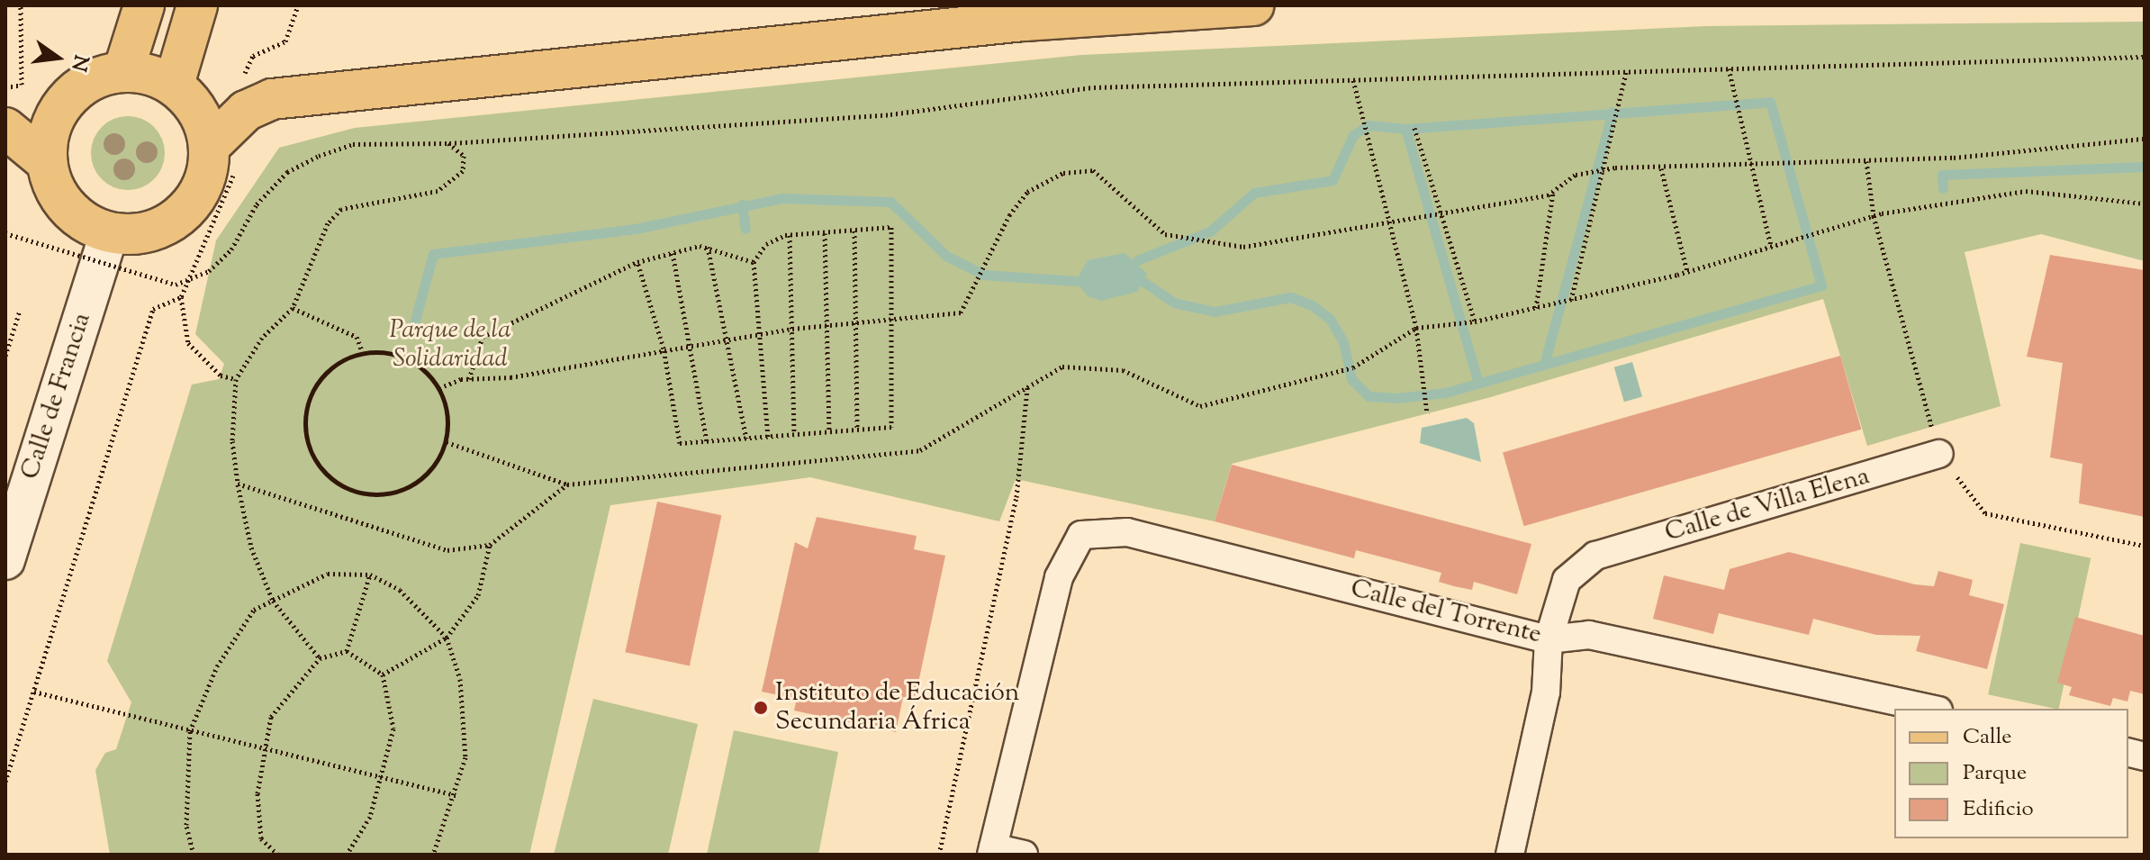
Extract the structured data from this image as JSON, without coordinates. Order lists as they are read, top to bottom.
{
  "streets": {
    "main road": ["Calle de Francia"],
    "street": ["Calle de Villa Elena", "Calle del Torrente"]
  },
  "crossings": [
    ["Calle de Villa Elena", "Calle del Torrente"]
  ],
  "parks": ["Parque de la Solidaridad"],
  "places": ["Instituto de Educación Secundaria África"],
  "legend": ["Calle", "Parque", "Edificio"],
  "north": "right"
}
